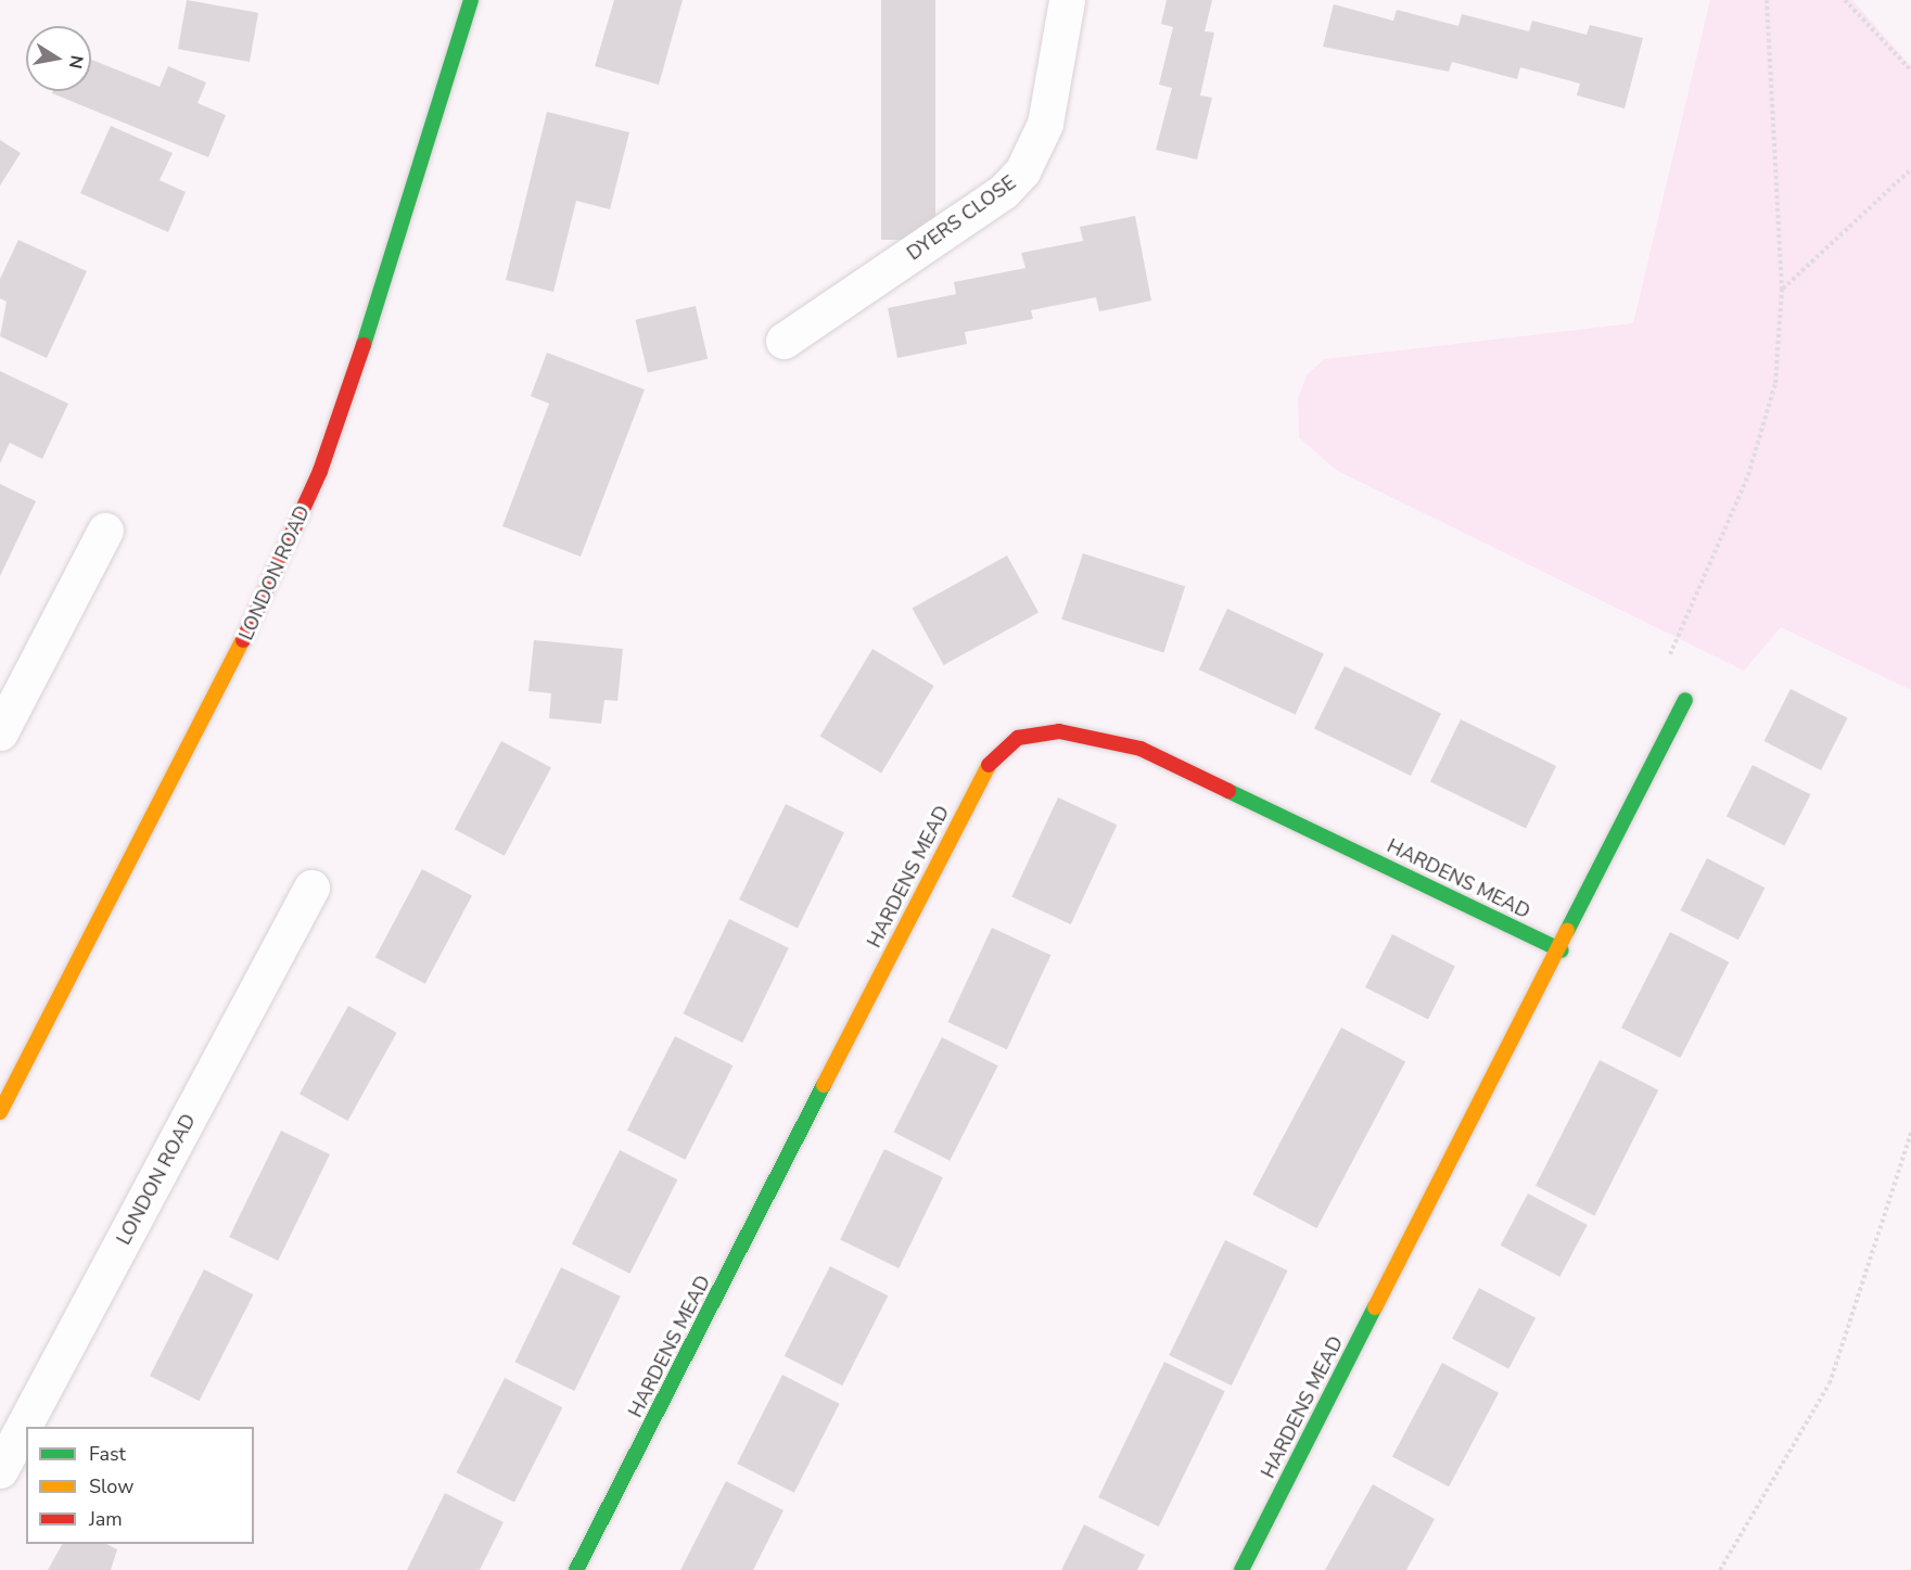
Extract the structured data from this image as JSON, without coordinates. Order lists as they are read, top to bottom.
{
  "streets": {
    "street": ["DYERS CLOSE", "LONDON ROAD", "HARDENS MEAD"]
  },
  "legend": ["Fast", "Slow", "Jam"],
  "north": "right"
}
